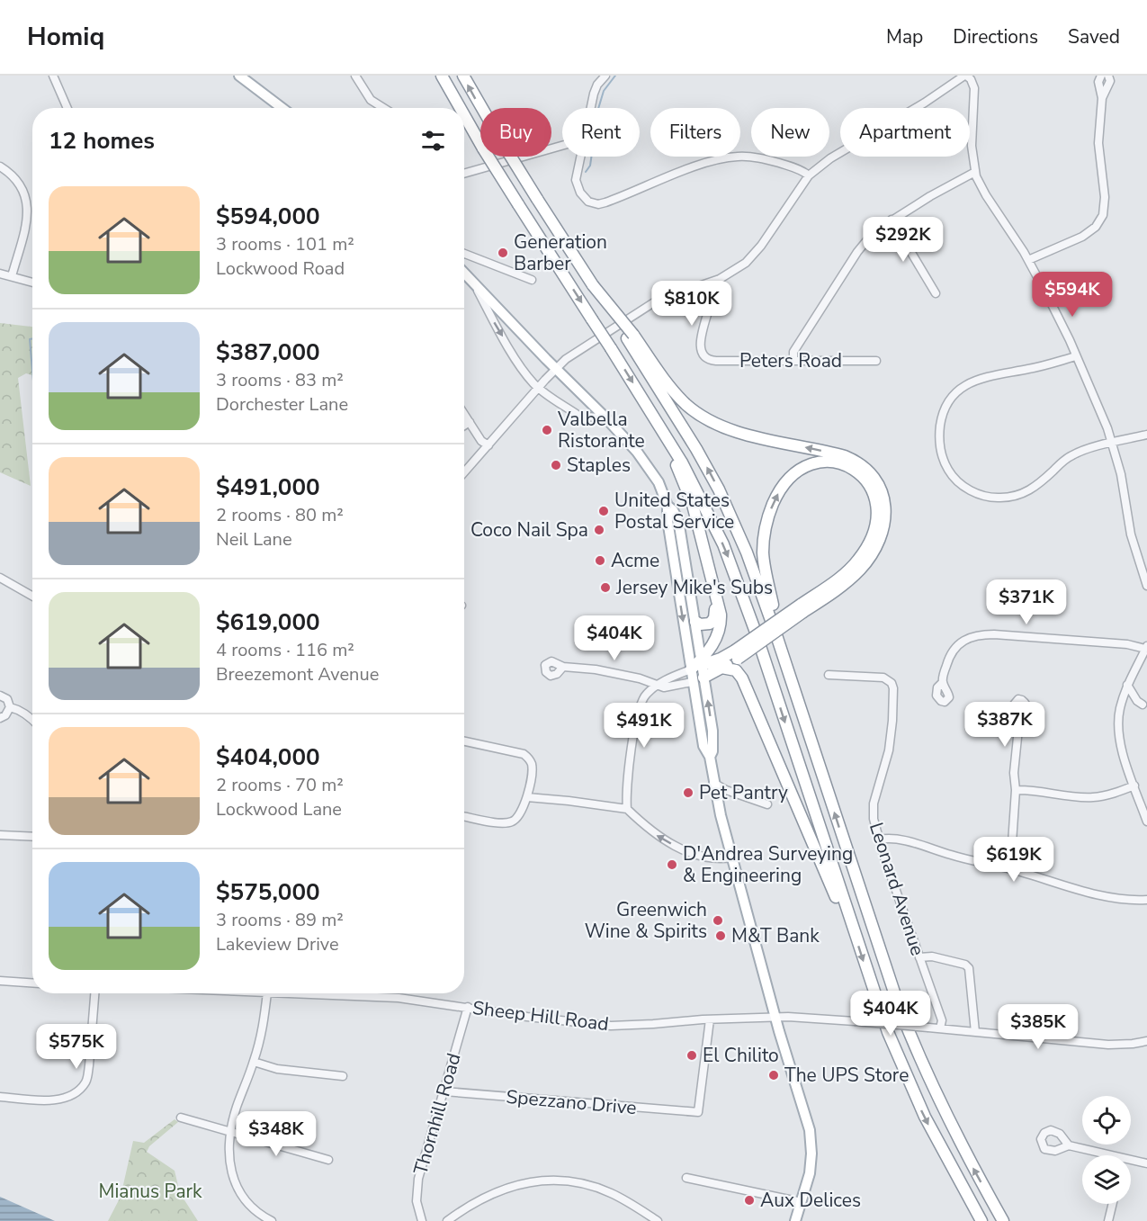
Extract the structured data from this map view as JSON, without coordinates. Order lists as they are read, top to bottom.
{
  "streets": {
    "street": [
      "Peters Road",
      "Leonard Avenue",
      "Sheep Hill Road",
      "Spezzano Drive",
      "Thornhill Road"
    ]
  },
  "crossings": [
    ["Leonard Avenue", "Sheep Hill Road"],
    ["Sheep Hill Road", "Spezzano Drive"],
    ["Sheep Hill Road", "Thornhill Road"],
    ["Spezzano Drive", "Thornhill Road"]
  ],
  "parks": ["Mianus Park"],
  "places": [
    "Generation Barber",
    "Valbella Ristorante",
    "Staples",
    "United States Postal Service",
    "Coco Nail Spa",
    "Acme",
    "Jersey Mike's Subs",
    "Pet Pantry",
    "D'Andrea Surveying & Engineering",
    "Greenwich Wine & Spirits",
    "M&T Bank",
    "El Chilito",
    "The UPS Store",
    "Aux Delices"
  ],
  "page": {
    "header": "Homiq",
    "nav": ["Map", "Directions", "Saved"],
    "chip": [
      "Buy",
      "Rent",
      "Filters",
      "New",
      "Apartment"
    ],
    "heading": "12 homes",
    "list": [
      {
        "name": "$594,000",
        "note": "3 rooms · 101 m² · Lockwood Road"
      },
      {
        "name": "$387,000",
        "note": "3 rooms · 83 m² · Dorchester Lane"
      },
      {
        "name": "$491,000",
        "note": "2 rooms · 80 m² · Neil Lane"
      },
      {
        "name": "$619,000",
        "note": "4 rooms · 116 m² · Breezemont Avenue"
      },
      {
        "name": "$404,000",
        "note": "2 rooms · 70 m² · Lockwood Lane"
      },
      {
        "name": "$575,000",
        "note": "3 rooms · 89 m² · Lakeview Drive"
      }
    ],
    "price": [
      "$292K",
      "$594K",
      "$810K",
      "$371K",
      "$404K",
      "$387K",
      "$491K",
      "$619K",
      "$404K",
      "$385K",
      "$575K",
      "$348K"
    ]
  }
}
